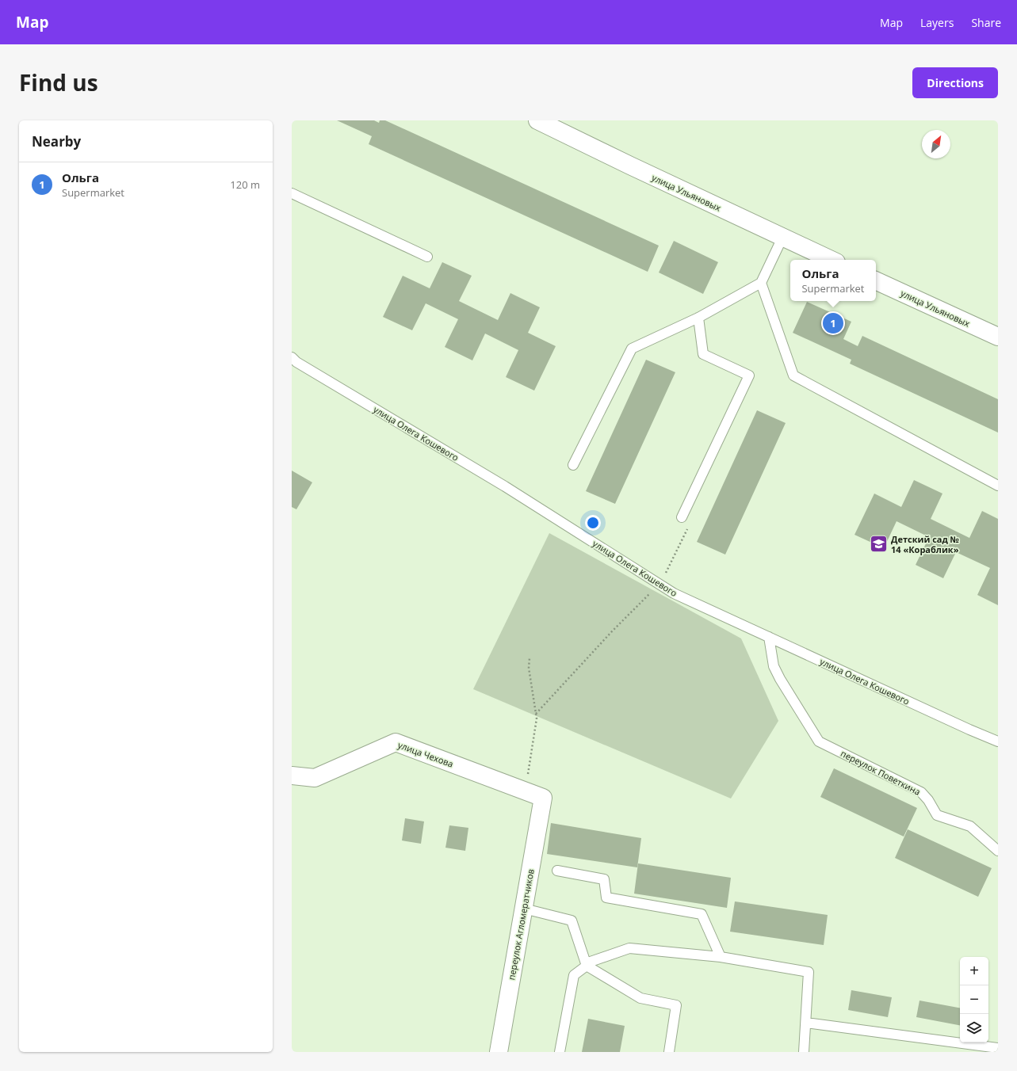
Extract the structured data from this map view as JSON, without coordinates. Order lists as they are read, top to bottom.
{
  "streets": {
    "street": ["улица Ульяновых", "улица Чехова", "переулок Агломератчиков"],
    "lane": ["улица Олега Кошевого", "переулок Поветкина"]
  },
  "crossings": [
    ["улица Олега Кошевого", "переулок Поветкина"],
    ["улица Чехова", "переулок Агломератчиков"]
  ],
  "places": {
    "school or university": ["Детский сад № 14 «Кораблик»"]
  },
  "north": "top right",
  "page": {
    "header": "Map",
    "nav": ["Map", "Layers", "Share"],
    "title": "Find us",
    "buttons": "Directions",
    "heading": "Nearby",
    "list": [
      {
        "mark": "1",
        "name": "Ольга",
        "note": "Supermarket",
        "value": "120 m"
      }
    ],
    "popup": ["Ольга", "Supermarket"],
    "pins": "1",
    "map_buttons": ["+", "−"]
  }
}
